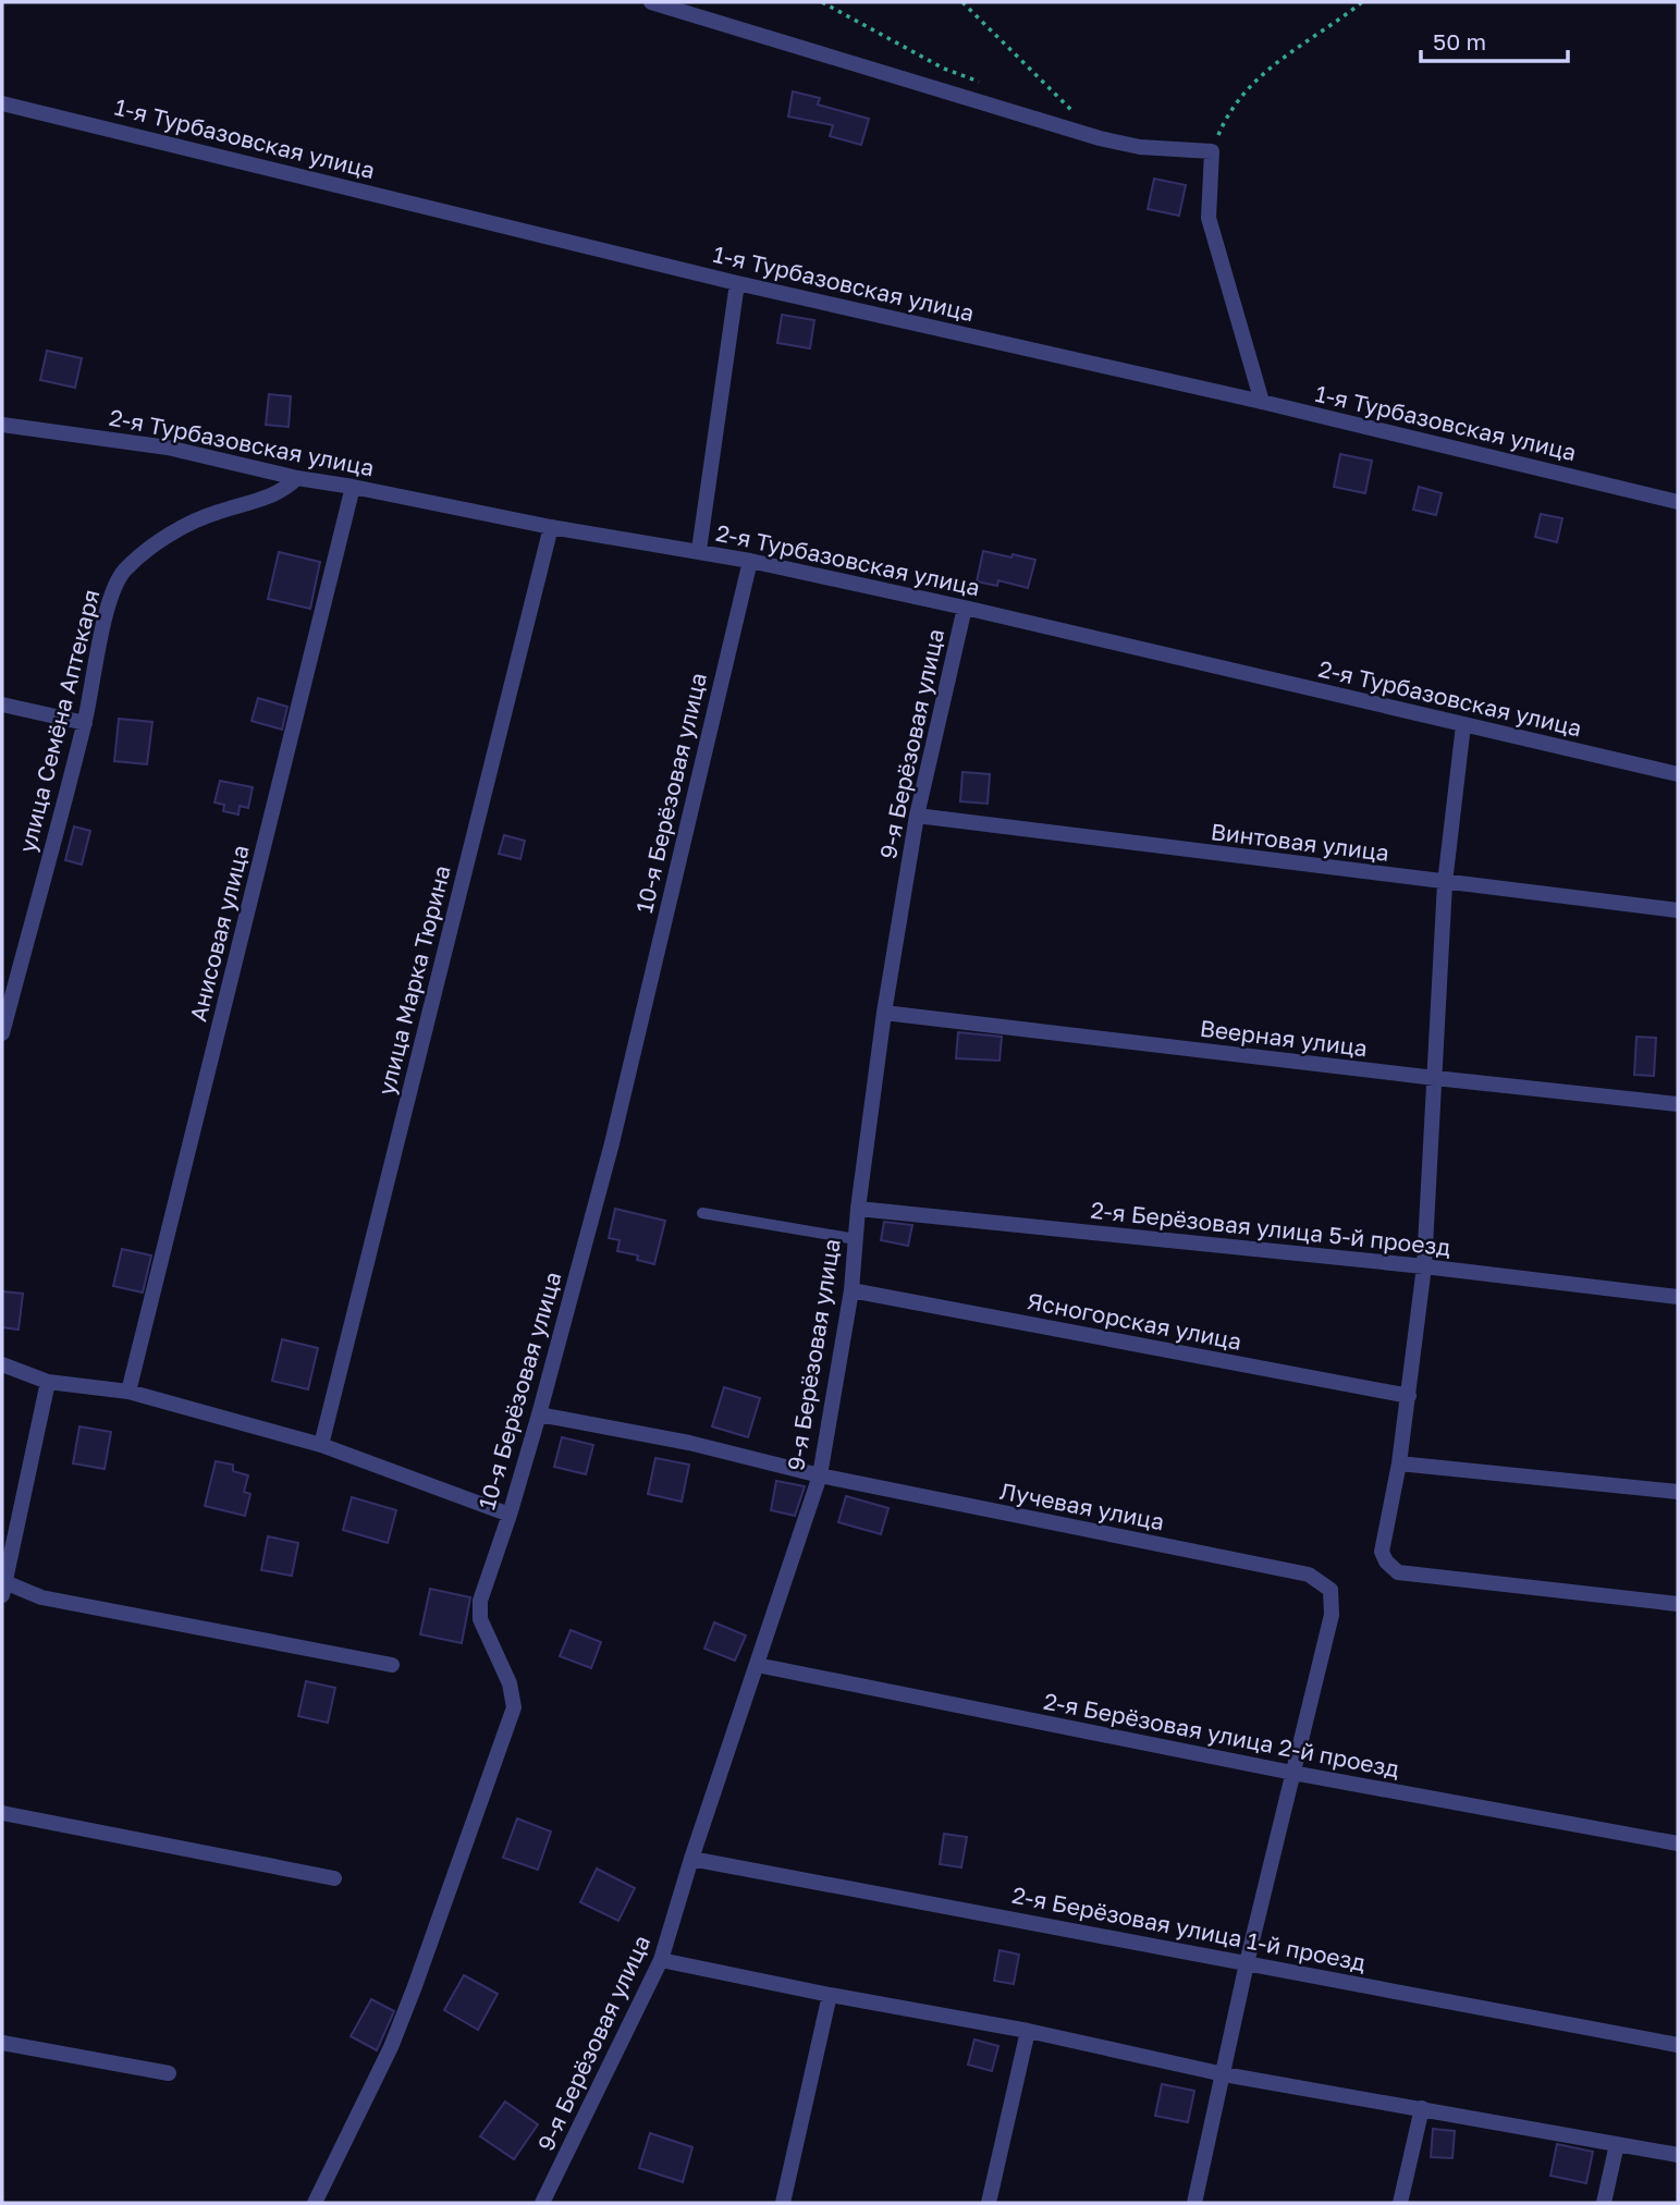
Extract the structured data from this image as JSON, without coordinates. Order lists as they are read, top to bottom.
{
  "streets": {
    "street": [
      "1-я Турбазовская улица",
      "2-я Турбазовская улица",
      "улица Семёна Аптекаря",
      "9-я Берёзовая улица",
      "10-я Берёзовая улица",
      "Винтовая улица",
      "Анисовая улица",
      "улица Марка Тюрина",
      "Веерная улица",
      "2-я Берёзовая улица 5-й проезд",
      "Ясногорская улица",
      "Лучевая улица",
      "2-я Берёзовая улица 2-й проезд",
      "2-я Берёзовая улица 1-й проезд"
    ]
  },
  "crossings": [
    ["2-я Турбазовская улица", "улица Семёна Аптекаря"],
    ["2-я Турбазовская улица", "9-я Берёзовая улица"],
    ["2-я Турбазовская улица", "10-я Берёзовая улица"],
    ["2-я Турбазовская улица", "Анисовая улица"],
    ["2-я Турбазовская улица", "улица Марка Тюрина"],
    ["9-я Берёзовая улица", "Винтовая улица"],
    ["9-я Берёзовая улица", "Веерная улица"],
    ["9-я Берёзовая улица", "2-я Берёзовая улица 5-й проезд"],
    ["9-я Берёзовая улица", "Ясногорская улица"],
    ["9-я Берёзовая улица", "Лучевая улица"],
    ["9-я Берёзовая улица", "2-я Берёзовая улица 2-й проезд"],
    ["9-я Берёзовая улица", "2-я Берёзовая улица 1-й проезд"],
    ["10-я Берёзовая улица", "Лучевая улица"],
    ["Лучевая улица", "2-я Берёзовая улица 2-й проезд"]
  ],
  "scale_bar": "50 m"
}
